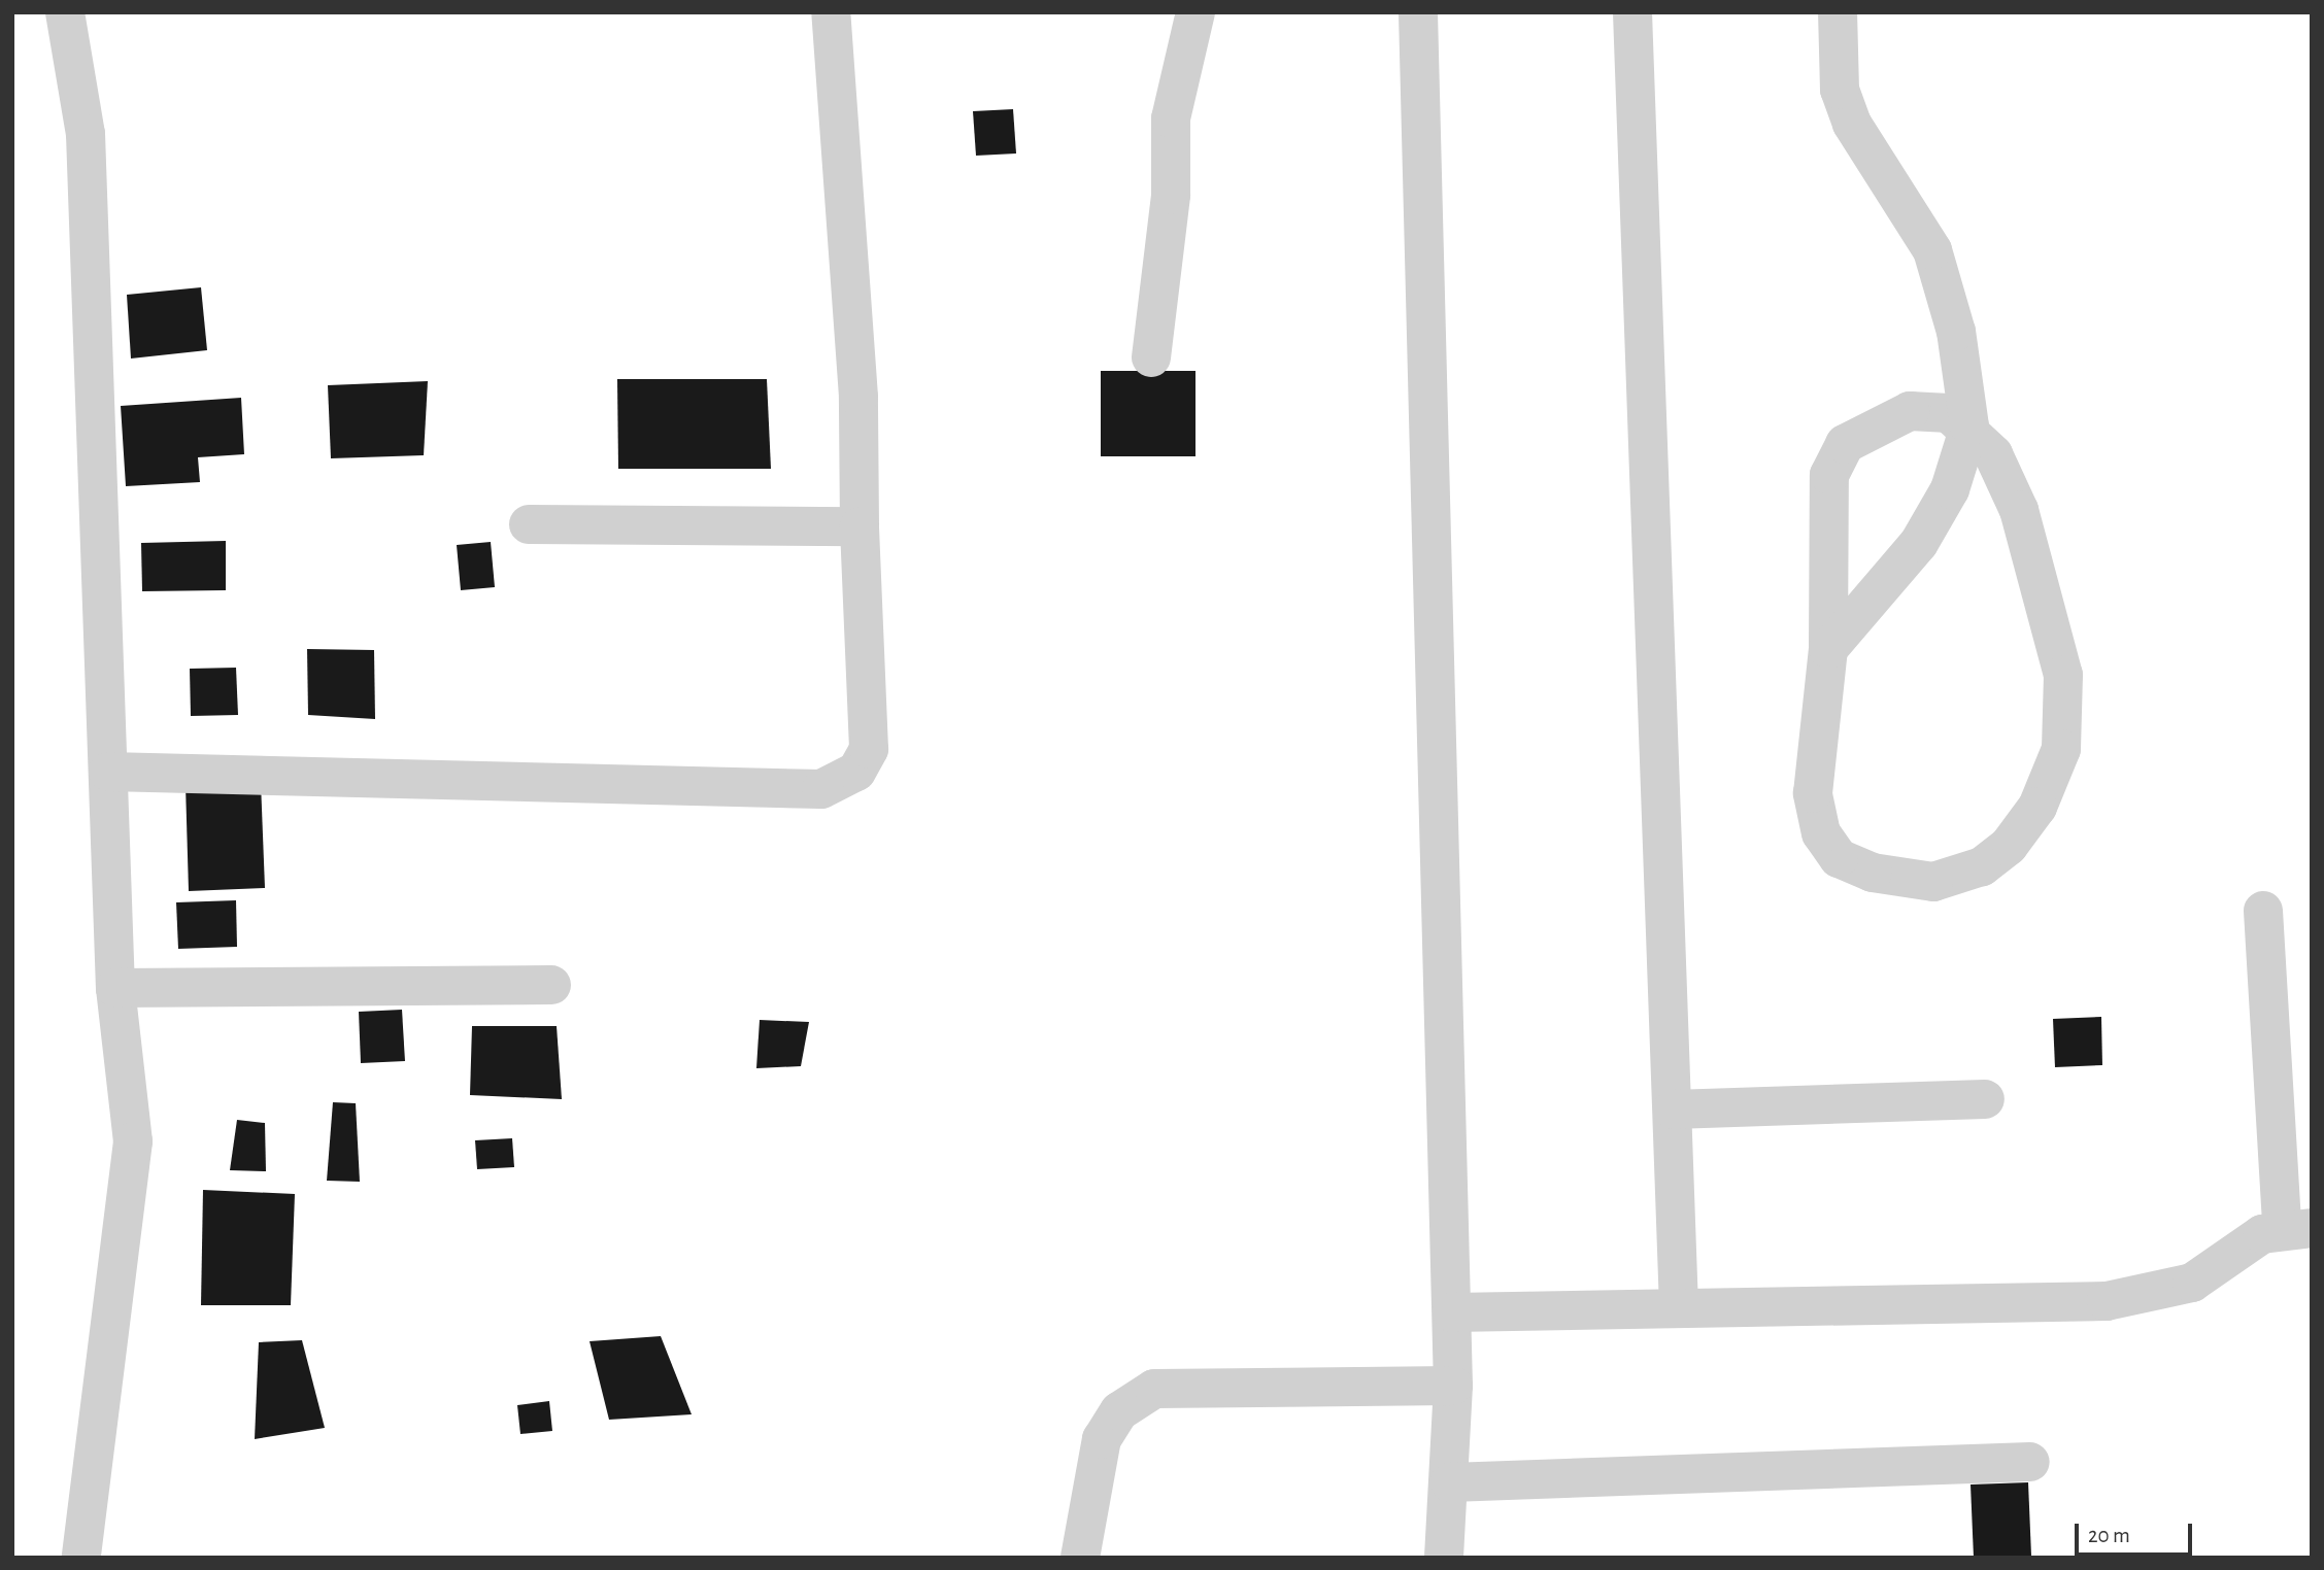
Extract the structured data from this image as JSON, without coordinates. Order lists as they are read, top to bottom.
{
  "scale_bar": "20 m"
}
